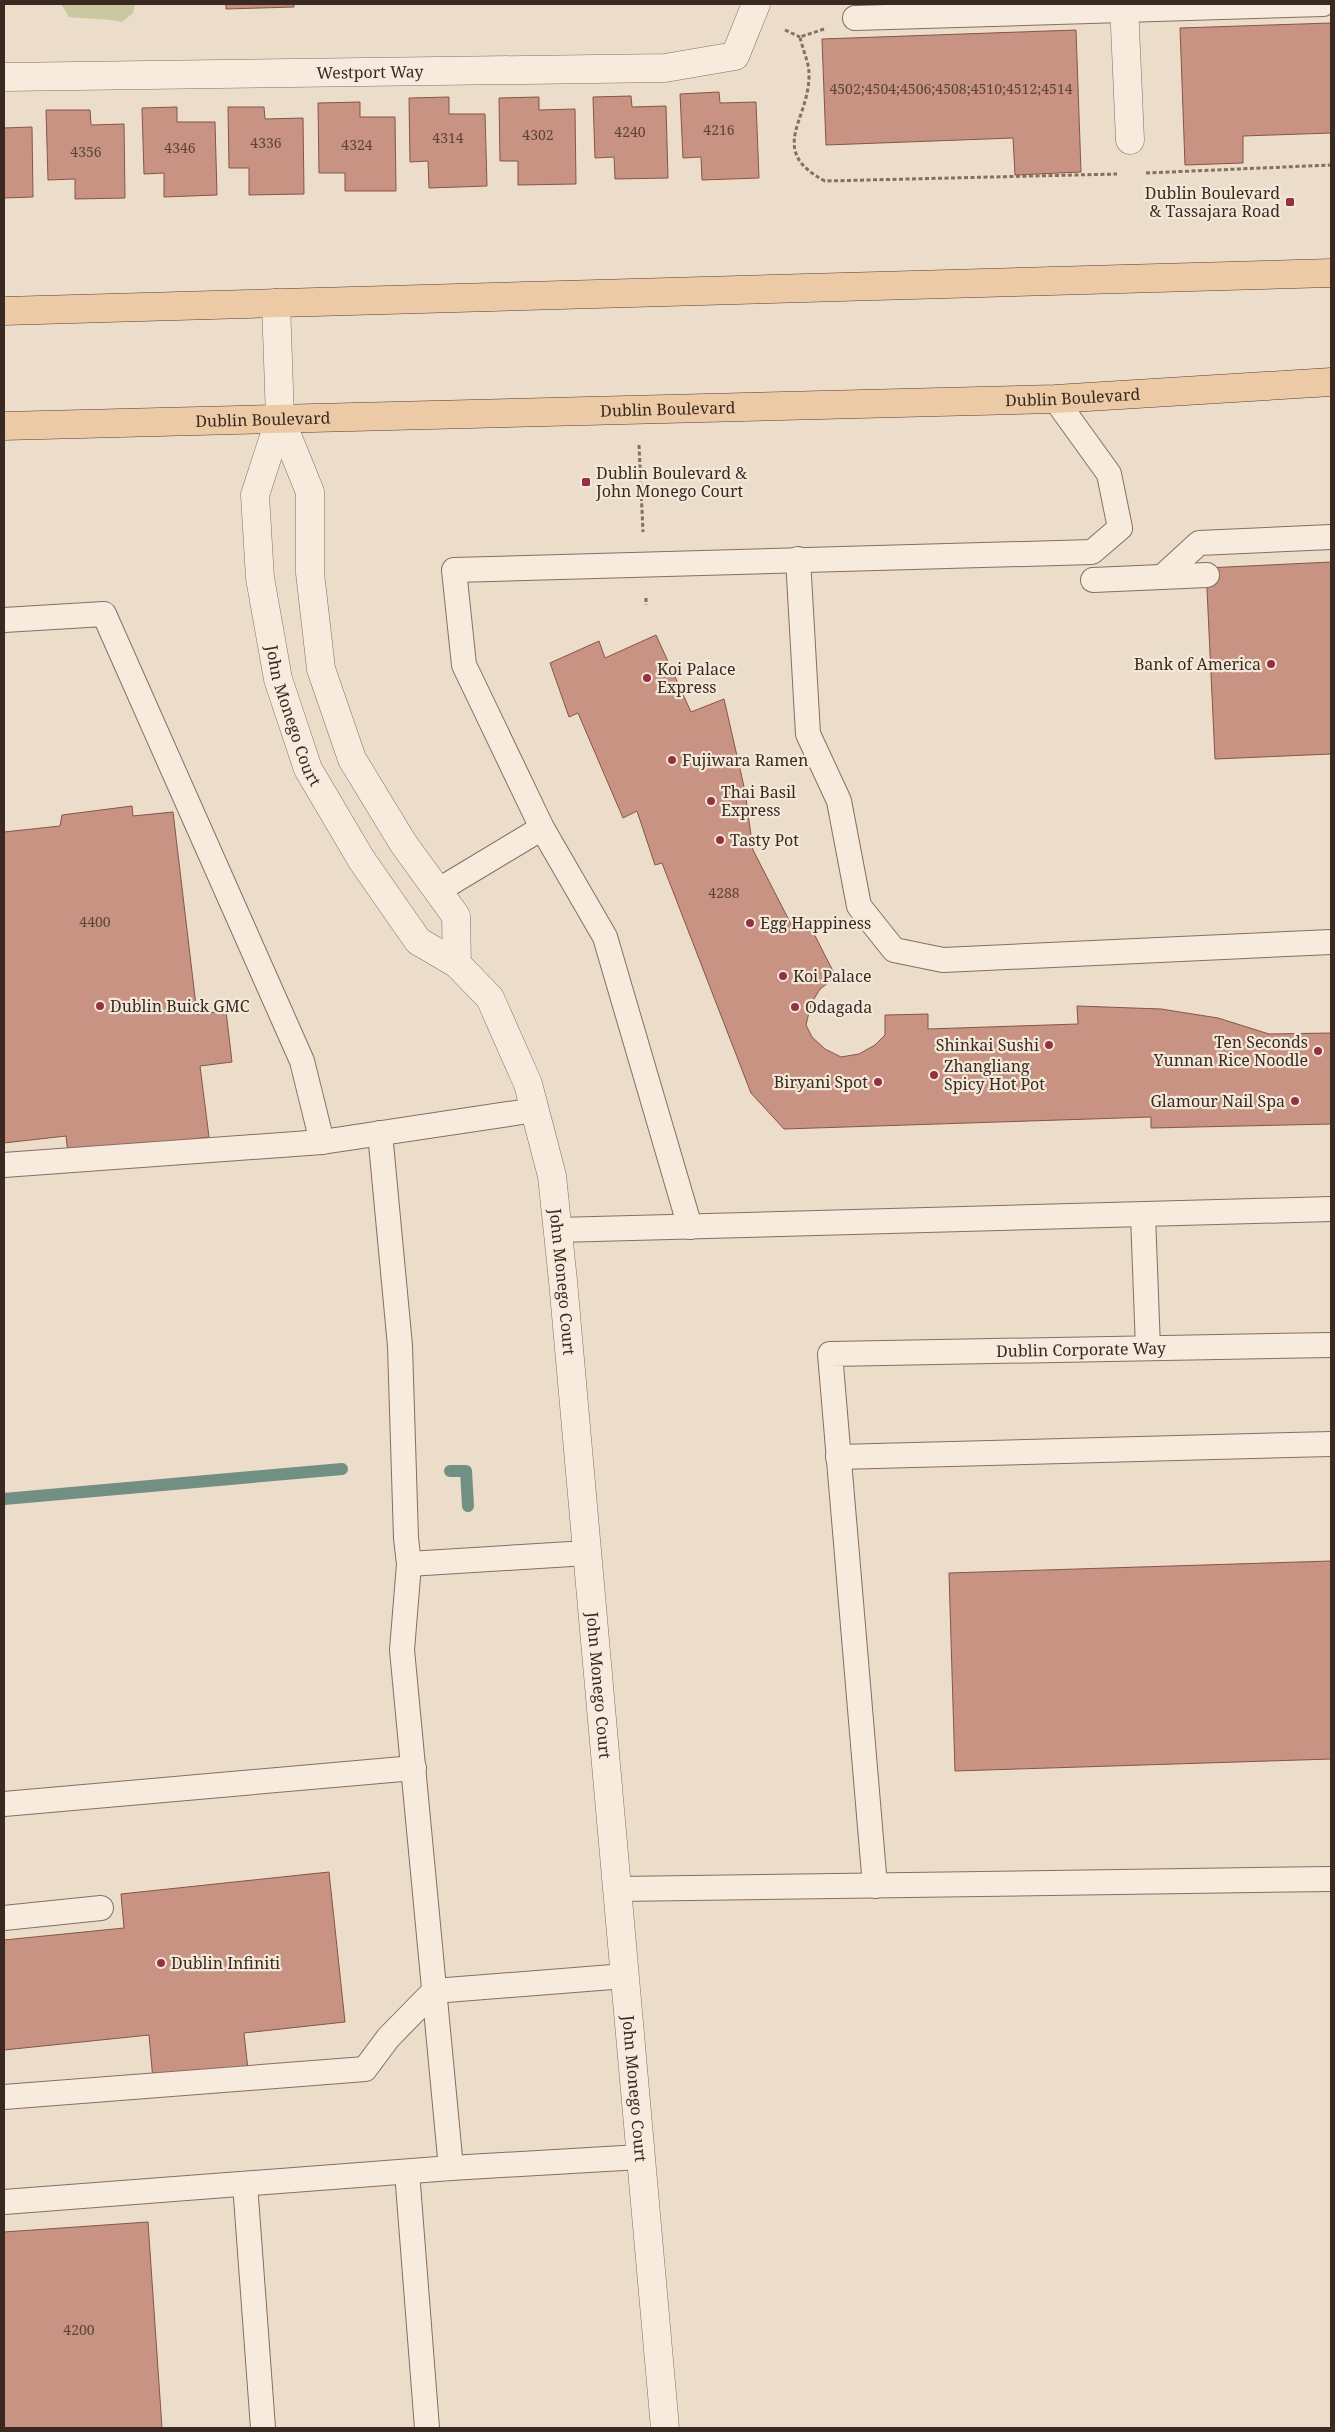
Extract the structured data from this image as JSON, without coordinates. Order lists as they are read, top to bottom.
{
  "streets": {
    "main road": ["Dublin Boulevard"],
    "street": ["Westport Way", "John Monego Court"],
    "lane": ["Dublin Corporate Way"]
  },
  "crossings": [
    ["Dublin Boulevard", "John Monego Court"]
  ],
  "places": {
    "transit": ["Dublin Boulevard & Tassajara Road", "Dublin Boulevard & John Monego Court"],
    "other": [
      "Bank of America",
      "Koi Palace Express",
      "Fujiwara Ramen",
      "Thai Basil Express",
      "Tasty Pot",
      "Egg Happiness",
      "Koi Palace",
      "Dublin Buick GMC",
      "Odagada",
      "Shinkai Sushi",
      "Ten Seconds Yunnan Rice Noodle",
      "Zhangliang Spicy Hot Pot",
      "Biryani Spot",
      "Glamour Nail Spa",
      "Dublin Infiniti"
    ]
  },
  "house_numbers": [
    "4502;4504;4506;4508;4510;4512;4514",
    "4216",
    "4240",
    "4302",
    "4314",
    "4336",
    "4324",
    "4346",
    "4356",
    "4288",
    "4400",
    "4200"
  ]
}
